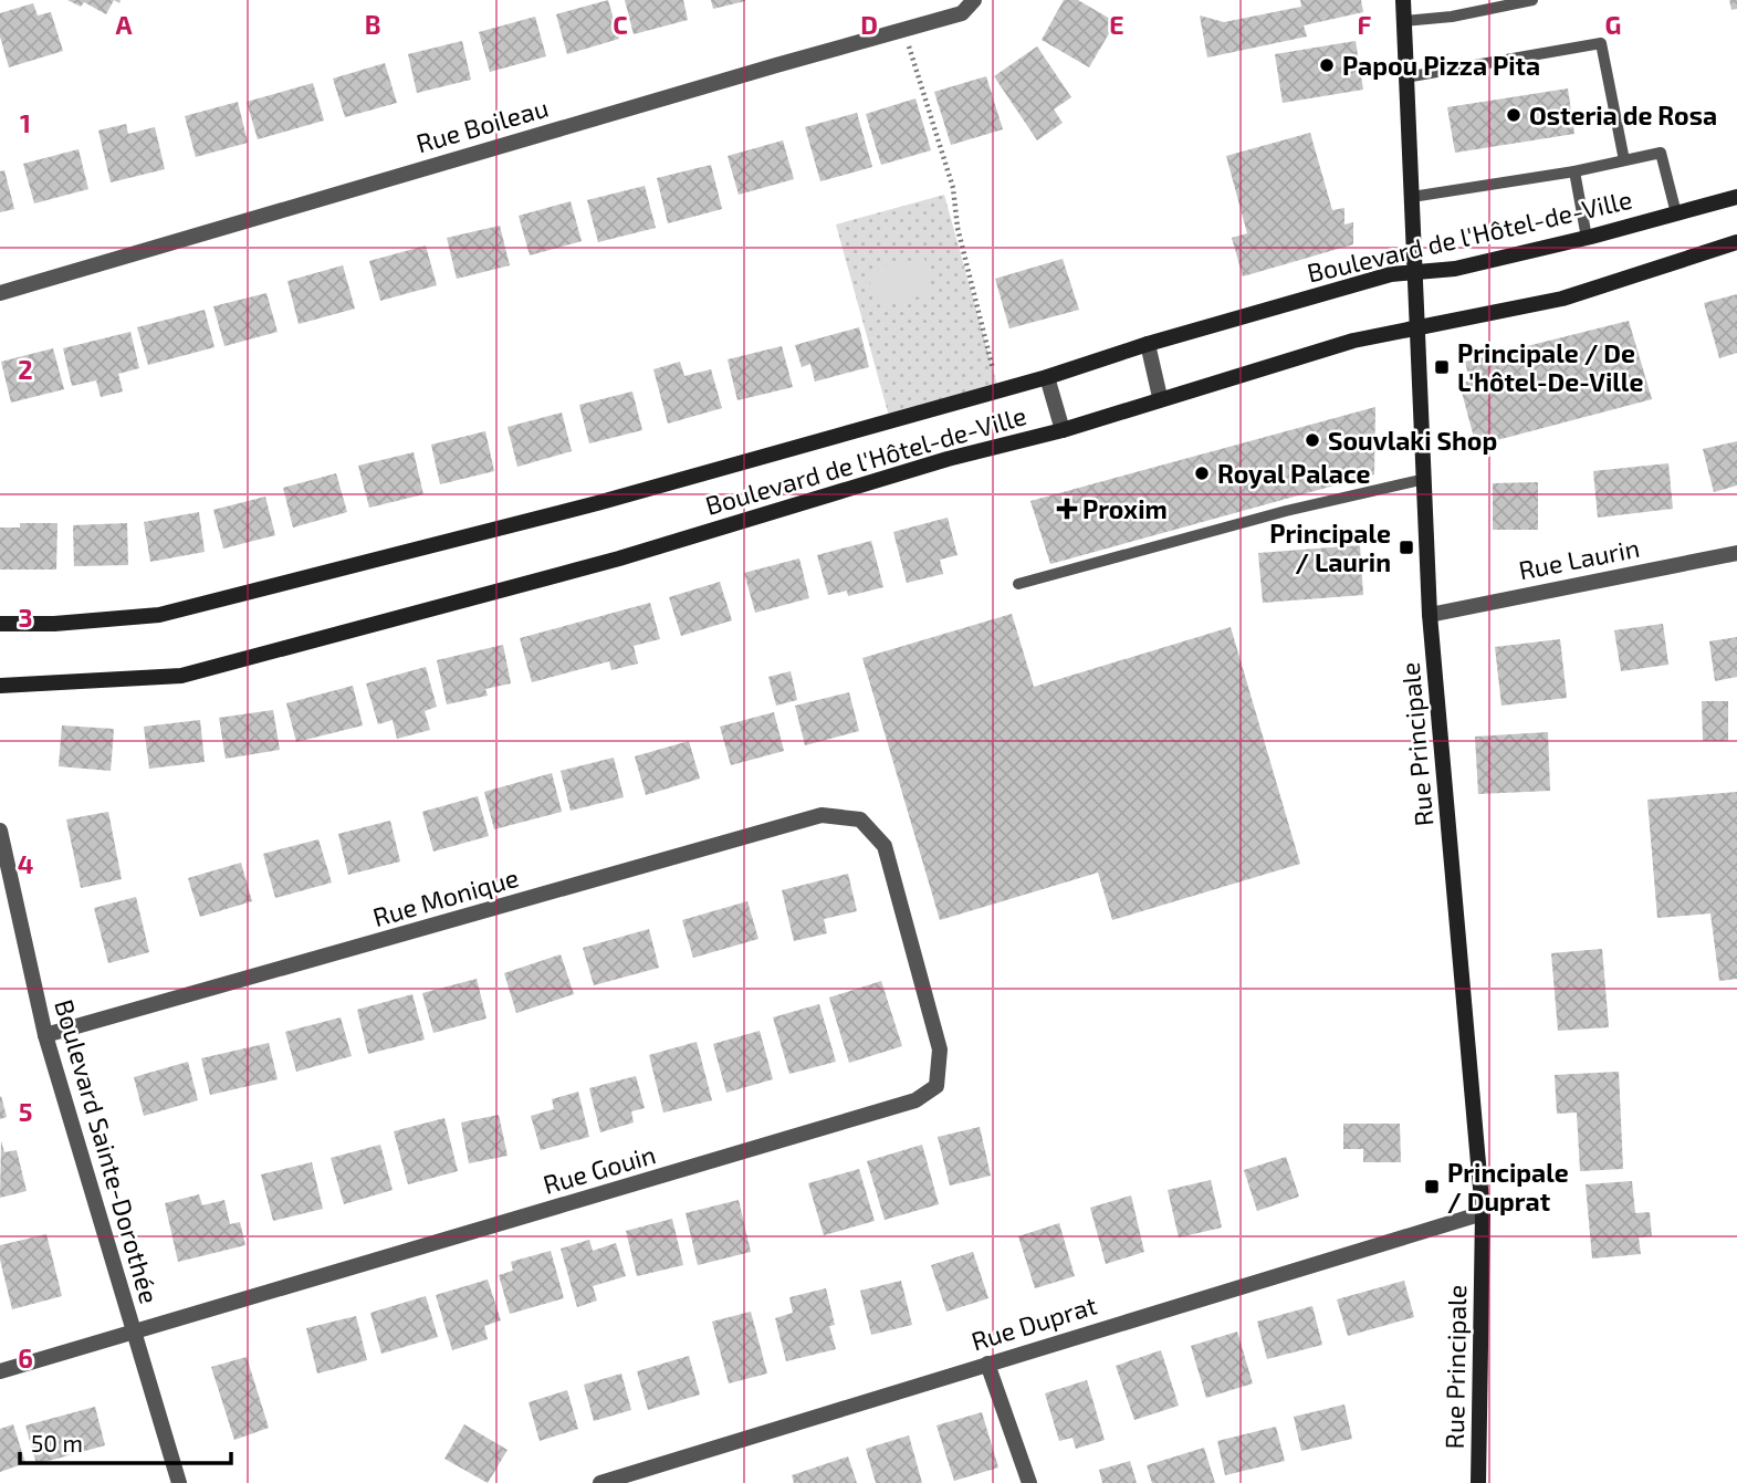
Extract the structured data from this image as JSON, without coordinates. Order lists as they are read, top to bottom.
{
  "streets": {
    "street": [
      "Rue Boileau",
      "Boulevard de l'Hôtel-de-Ville",
      "Rue Laurin",
      "Rue Principale",
      "Rue Monique",
      "Boulevard Sainte-Dorothée",
      "Rue Gouin",
      "Rue Duprat"
    ]
  },
  "crossings": [
    ["Boulevard de l'Hôtel-de-Ville", "Rue Principale"],
    ["Rue Laurin", "Rue Principale"],
    ["Rue Principale", "Rue Duprat"],
    ["Rue Monique", "Boulevard Sainte-Dorothée"],
    ["Rue Monique", "Rue Gouin"],
    ["Boulevard Sainte-Dorothée", "Rue Gouin"]
  ],
  "places": {
    "other": [
      "Papou Pizza Pita",
      "Osteria de Rosa",
      "Souvlaki Shop",
      "Royal Palace"
    ],
    "transit": ["Principale / De L'hôtel-De-Ville", "Principale / Laurin", "Principale / Duprat"],
    "health": ["Proxim"]
  },
  "scale_bar": "50 m",
  "grid": {
    "columns": [
      "A",
      "B",
      "C",
      "D",
      "E",
      "F",
      "G"
    ],
    "rows": [
      "1",
      "2",
      "3",
      "4",
      "5",
      "6"
    ]
  }
}
